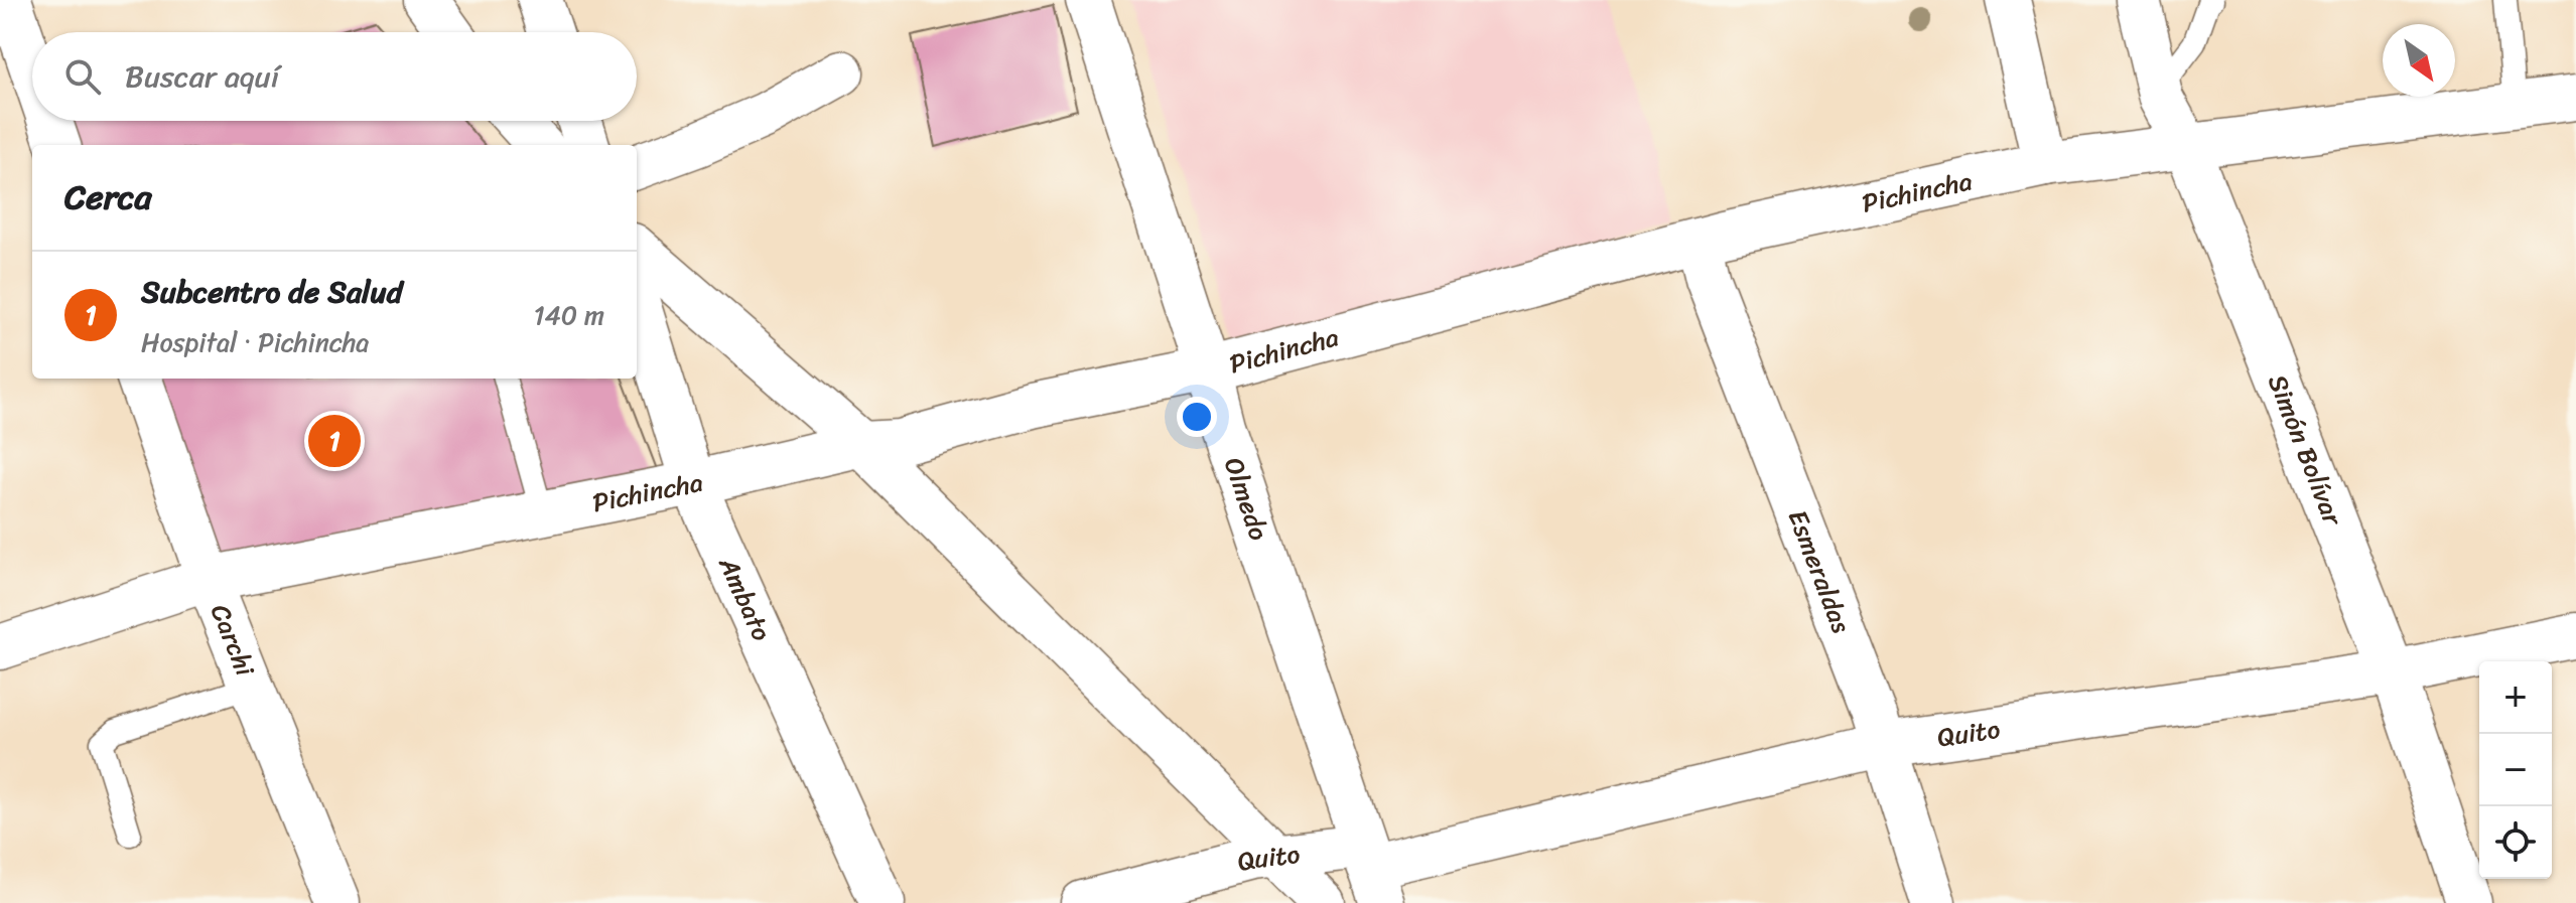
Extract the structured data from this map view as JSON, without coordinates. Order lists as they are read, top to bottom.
{
  "streets": {
    "street": [
      "Pichincha",
      "Simón Bolívar",
      "Olmedo",
      "Esmeraldas",
      "Ambato",
      "Carchi",
      "Quito"
    ]
  },
  "crossings": [
    ["Pichincha", "Simón Bolívar"],
    ["Pichincha", "Olmedo"],
    ["Pichincha", "Esmeraldas"],
    ["Pichincha", "Ambato"],
    ["Pichincha", "Carchi"],
    ["Simón Bolívar", "Quito"],
    ["Olmedo", "Quito"],
    ["Esmeraldas", "Quito"]
  ],
  "north": "bottom right",
  "page": {
    "search": "Buscar aquí",
    "heading": "Cerca",
    "list": [
      {
        "mark": "1",
        "name": "Subcentro de Salud",
        "note": "Hospital · Pichincha",
        "value": "140 m"
      }
    ],
    "pins": "1",
    "map_buttons": ["+", "−"]
  }
}
